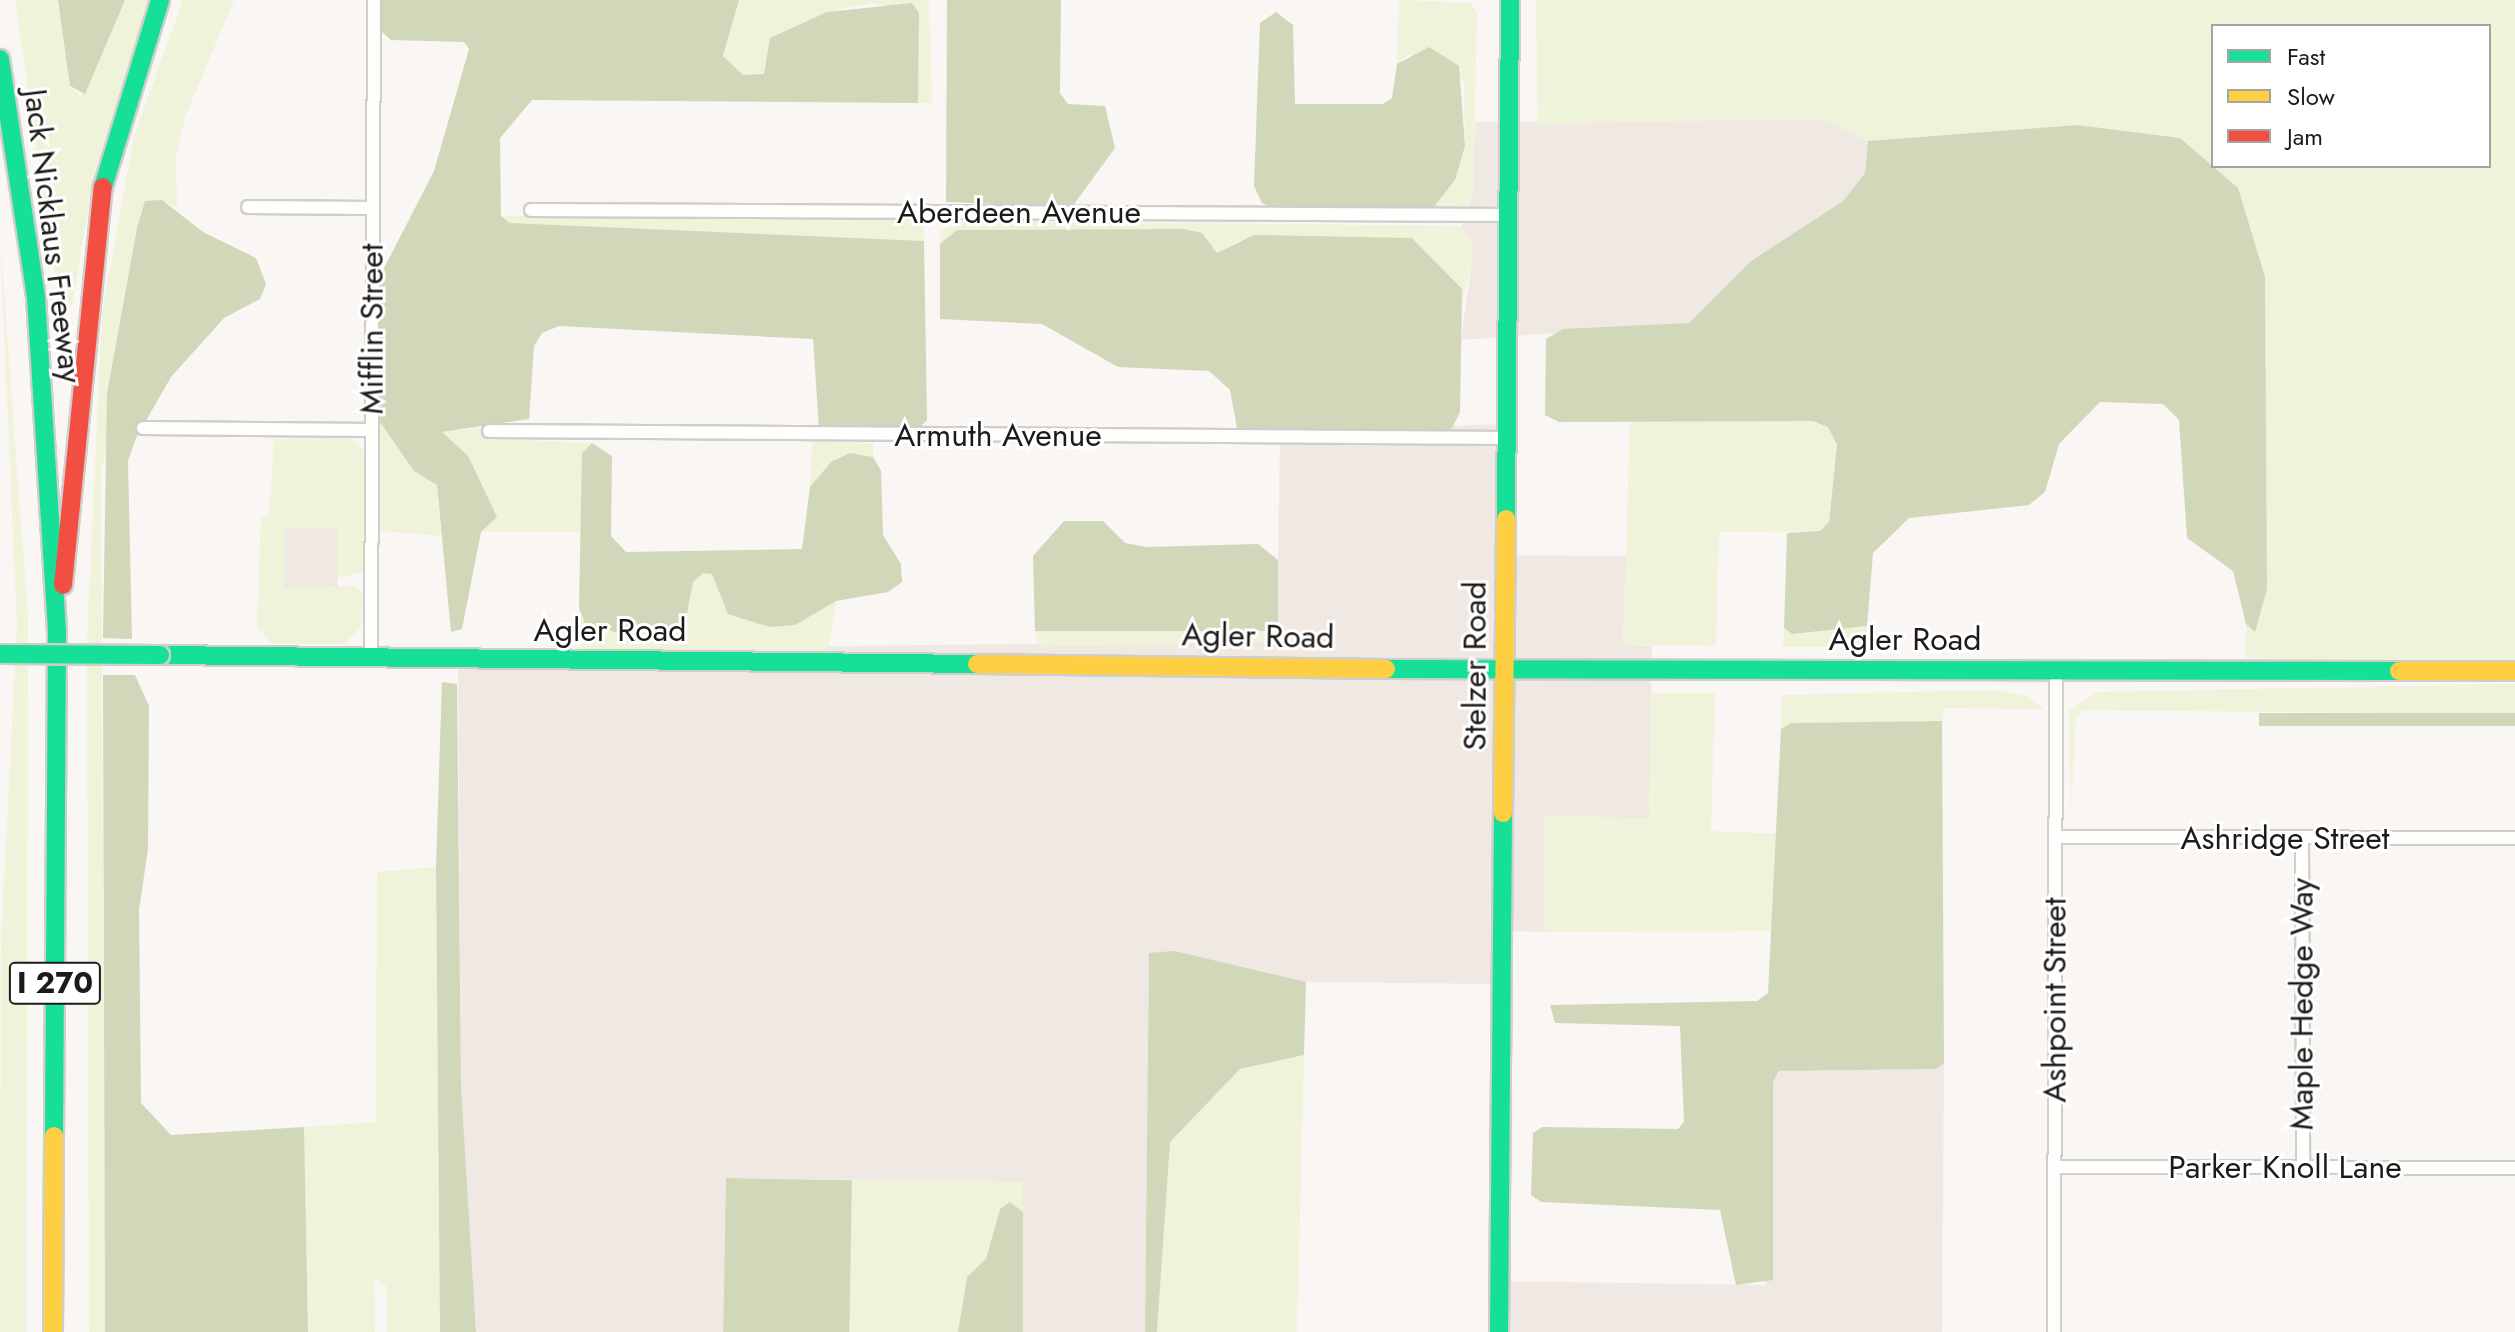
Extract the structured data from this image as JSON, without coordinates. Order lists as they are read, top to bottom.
{
  "streets": {
    "main road": [
      "Jack Nicklaus Freeway",
      "Agler Road",
      "Stelzer Road",
      "I 270"
    ],
    "street": [
      "Aberdeen Avenue",
      "Mifflin Street",
      "Armuth Avenue",
      "Ashridge Street",
      "Ashpoint Street",
      "Maple Hedge Way",
      "Parker Knoll Lane"
    ]
  },
  "crossings": [
    ["Aberdeen Avenue", "Stelzer Road"],
    ["Mifflin Street", "Agler Road"],
    ["Armuth Avenue", "Stelzer Road"],
    ["Agler Road", "Stelzer Road"],
    ["Agler Road", "Ashpoint Street"],
    ["Ashridge Street", "Ashpoint Street"],
    ["Ashridge Street", "Maple Hedge Way"],
    ["Ashpoint Street", "Parker Knoll Lane"],
    ["Maple Hedge Way", "Parker Knoll Lane"]
  ],
  "legend": ["Fast", "Slow", "Jam"]
}
